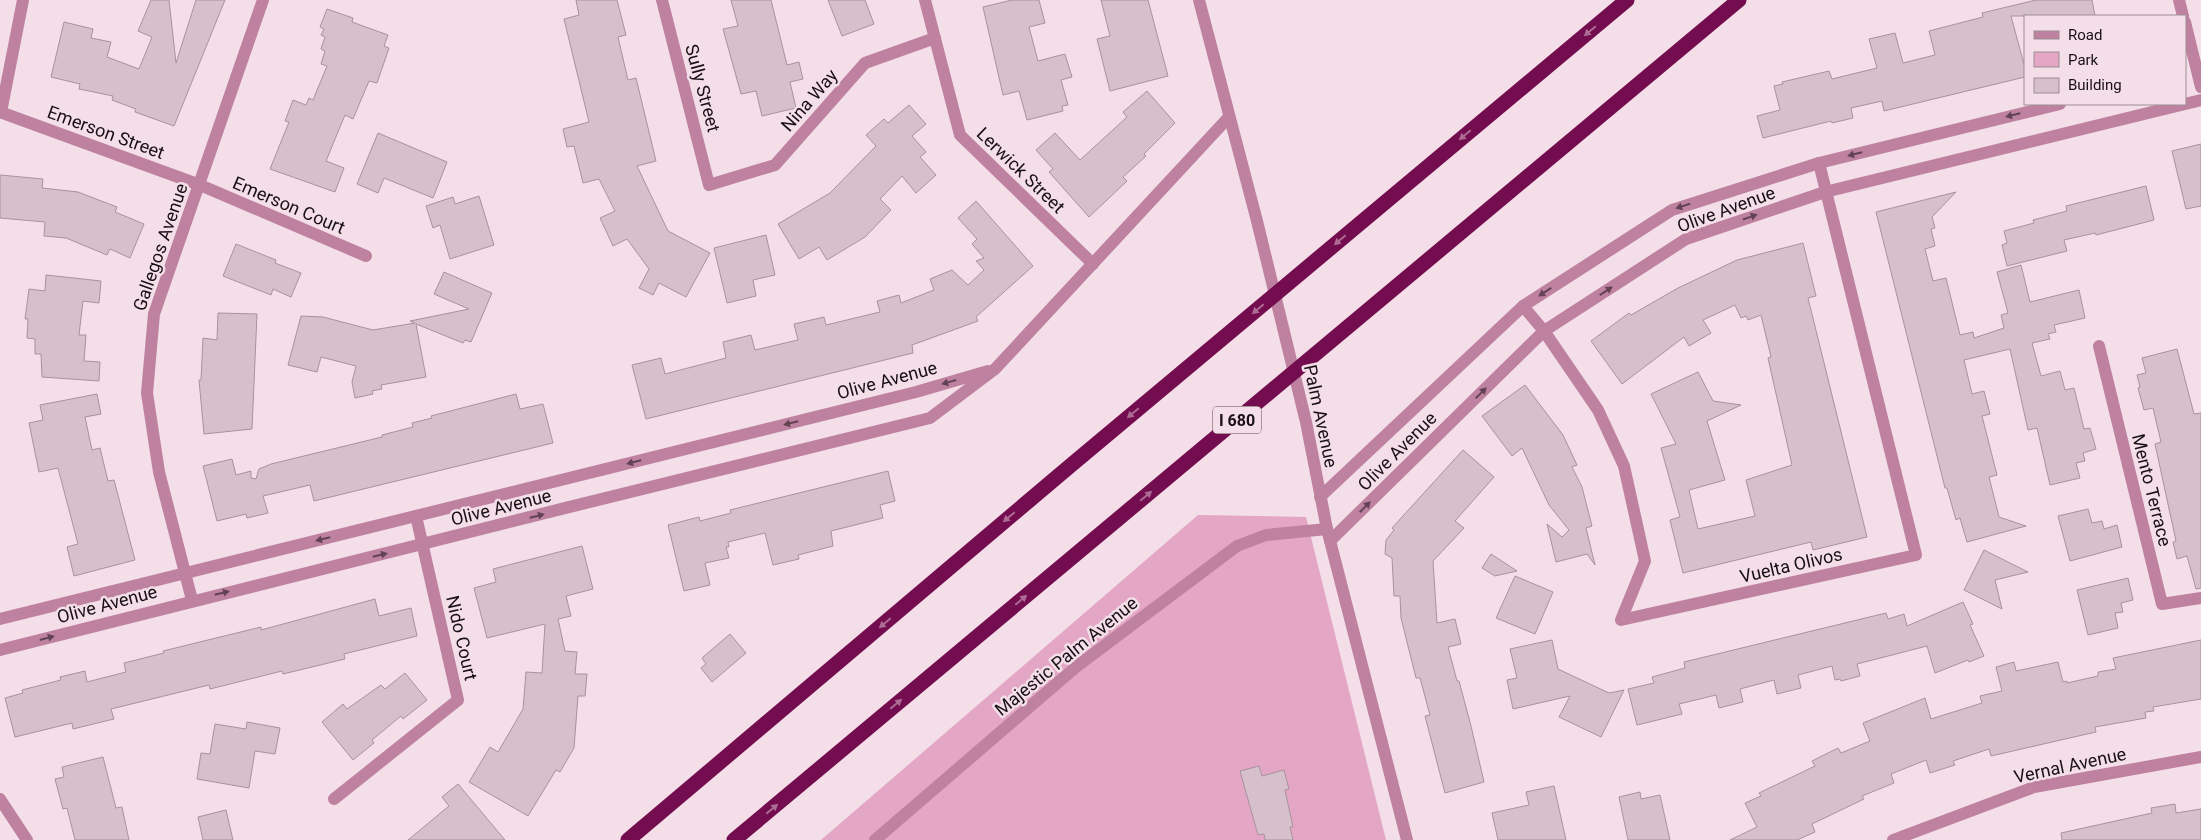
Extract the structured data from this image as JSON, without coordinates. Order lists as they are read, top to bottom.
{
  "streets": {
    "highway": ["I 680"],
    "street": [
      "Sully Street",
      "Nina Way",
      "Emerson Street",
      "Lerwick Street",
      "Emerson Court",
      "Olive Avenue",
      "Gallegos Avenue",
      "Palm Avenue",
      "Mento Terrace",
      "Vuelta Olivos",
      "Nido Court",
      "Majestic Palm Avenue",
      "Vernal Avenue"
    ]
  },
  "crossings": [
    ["Sully Street", "Nina Way"],
    ["Nina Way", "Lerwick Street"],
    ["Emerson Street", "Emerson Court"],
    ["Emerson Street", "Gallegos Avenue"],
    ["Lerwick Street", "Olive Avenue"],
    ["Emerson Court", "Gallegos Avenue"],
    ["Olive Avenue", "Gallegos Avenue"],
    ["Olive Avenue", "Palm Avenue"],
    ["Olive Avenue", "Vuelta Olivos"],
    ["Olive Avenue", "Nido Court"],
    ["Olive Avenue", "Majestic Palm Avenue"],
    ["Palm Avenue", "Majestic Palm Avenue"]
  ],
  "legend": ["Road", "Park", "Building"]
}
